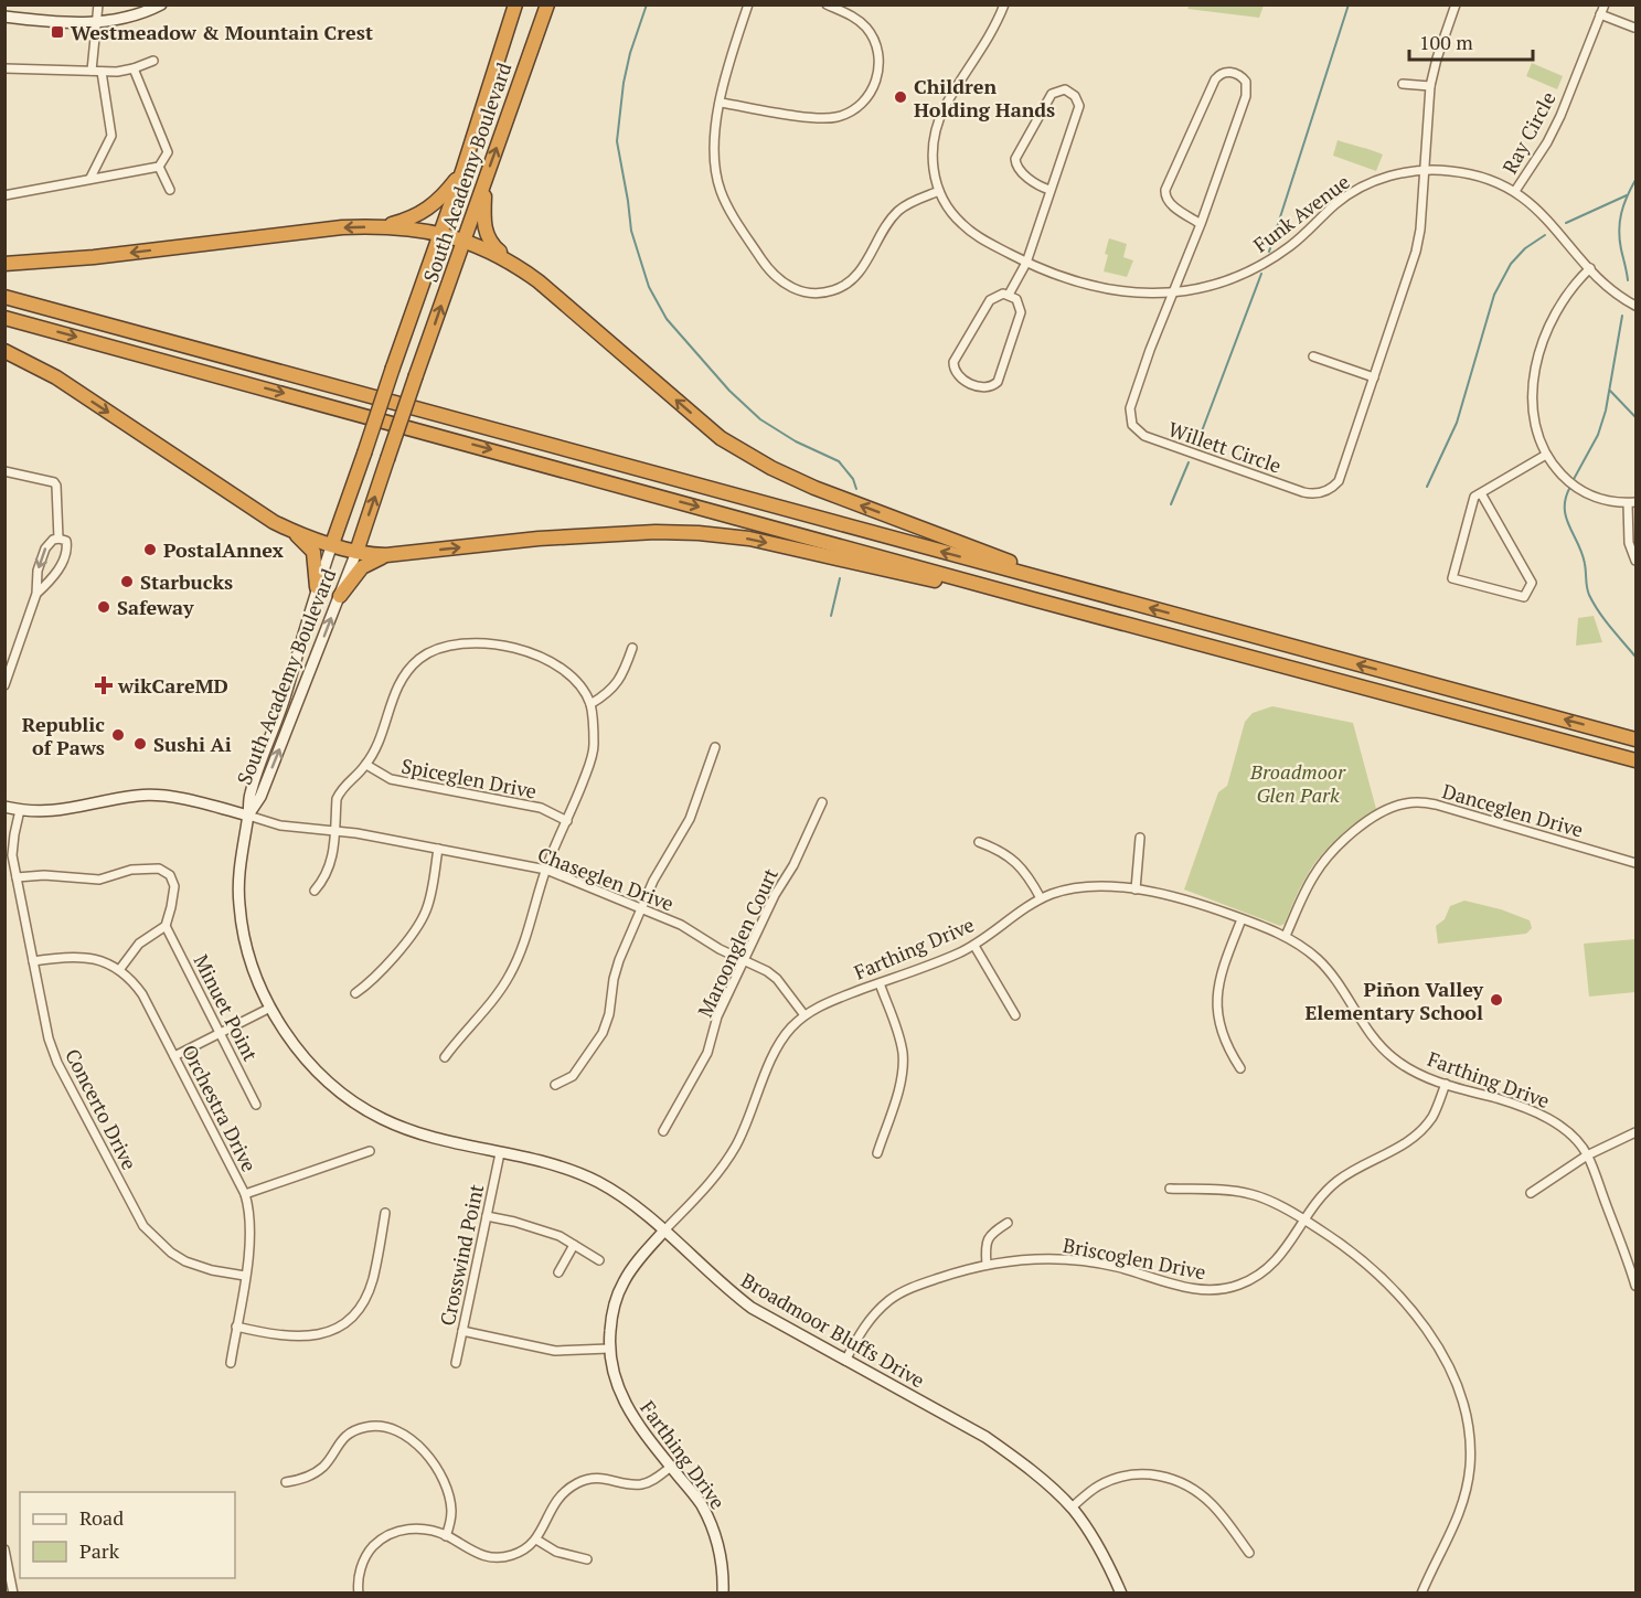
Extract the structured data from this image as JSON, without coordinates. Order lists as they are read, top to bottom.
{
  "streets": {
    "highway": ["South Academy Boulevard"],
    "street": [
      "Ray Circle",
      "Funk Avenue",
      "Willett Circle",
      "Spiceglen Drive",
      "Danceglen Drive",
      "Chaseglen Drive",
      "Maroonglen Court",
      "Farthing Drive",
      "Minuet Point",
      "Orchestra Drive",
      "Concerto Drive",
      "Crosswind Point",
      "Briscoglen Drive",
      "Broadmoor Bluffs Drive"
    ]
  },
  "crossings": [
    ["Ray Circle", "Funk Avenue"],
    ["South Academy Boulevard", "Chaseglen Drive"],
    ["South Academy Boulevard", "Broadmoor Bluffs Drive"],
    ["Funk Avenue", "Willett Circle"],
    ["Danceglen Drive", "Farthing Drive"],
    ["Chaseglen Drive", "Maroonglen Court"],
    ["Chaseglen Drive", "Farthing Drive"],
    ["Chaseglen Drive", "Broadmoor Bluffs Drive"],
    ["Farthing Drive", "Briscoglen Drive"],
    ["Farthing Drive", "Broadmoor Bluffs Drive"],
    ["Orchestra Drive", "Concerto Drive"],
    ["Crosswind Point", "Broadmoor Bluffs Drive"],
    ["Briscoglen Drive", "Broadmoor Bluffs Drive"]
  ],
  "parks": ["Broadmoor Glen Park"],
  "places": {
    "transit": ["Westmeadow & Mountain Crest"],
    "other": [
      "Children Holding Hands",
      "PostalAnnex",
      "Starbucks",
      "Safeway",
      "Republic of Paws",
      "Sushi Ai",
      "Piñon Valley Elementary School"
    ],
    "health": ["wikCareMD"]
  },
  "legend": ["Road", "Park"],
  "scale_bar": "100 m"
}
